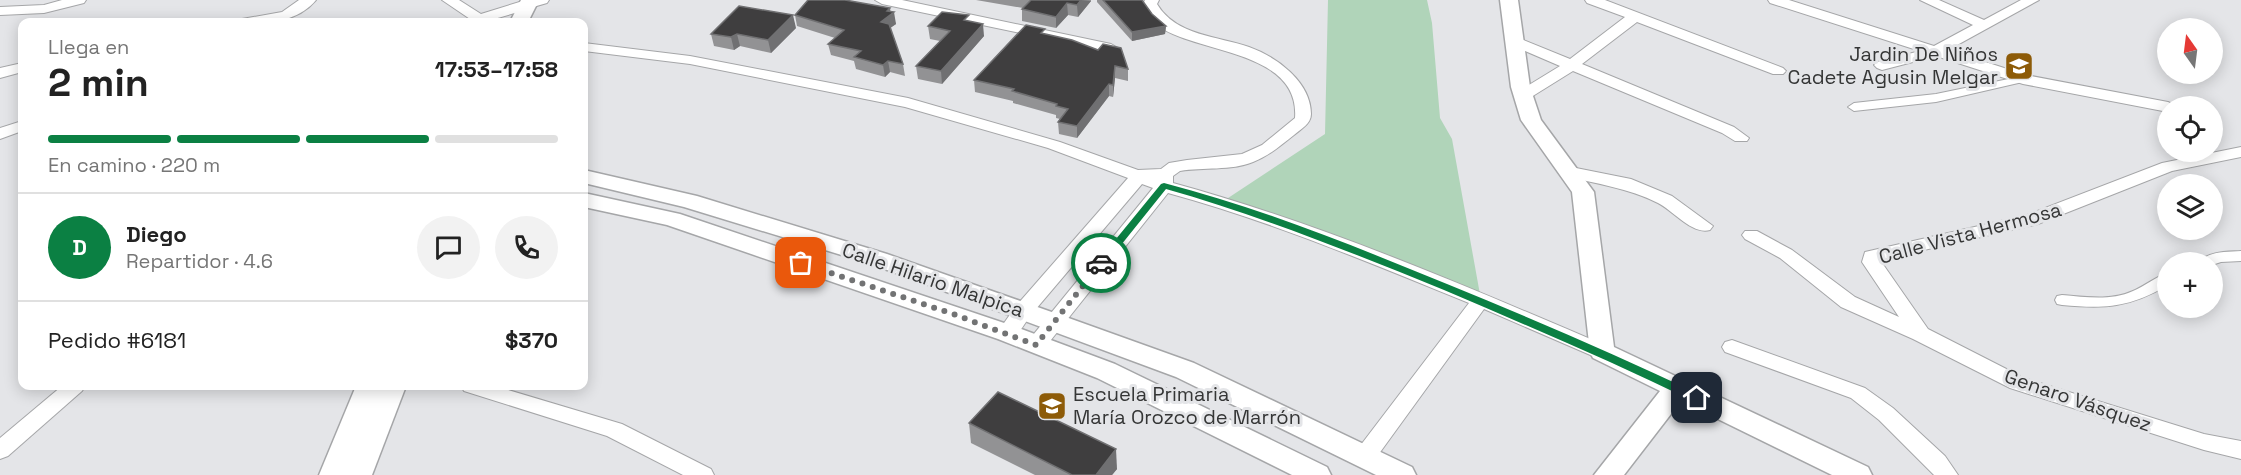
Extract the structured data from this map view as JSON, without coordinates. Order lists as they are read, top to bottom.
{
  "streets": {
    "street": ["Calle Vista Hermosa", "Calle Hilario Malpica", "Genaro Vásquez"]
  },
  "crossings": [
    ["Calle Vista Hermosa", "Genaro Vásquez"]
  ],
  "places": {
    "school or university": ["Jardin De Niños Cadete Agusin Melgar", "Escuela Primaria María Orozco de Marrón"]
  },
  "north": "top",
  "page": {
    "map_buttons": "+",
    "heading": ["2 min", "Llega en", "17:53–17:58"],
    "panel": [
      "Diego",
      "Repartidor · 4.6",
      "Pedido #6181",
      "$370"
    ],
    "bar": "En camino · 220 m",
    "round": "D"
  }
}
